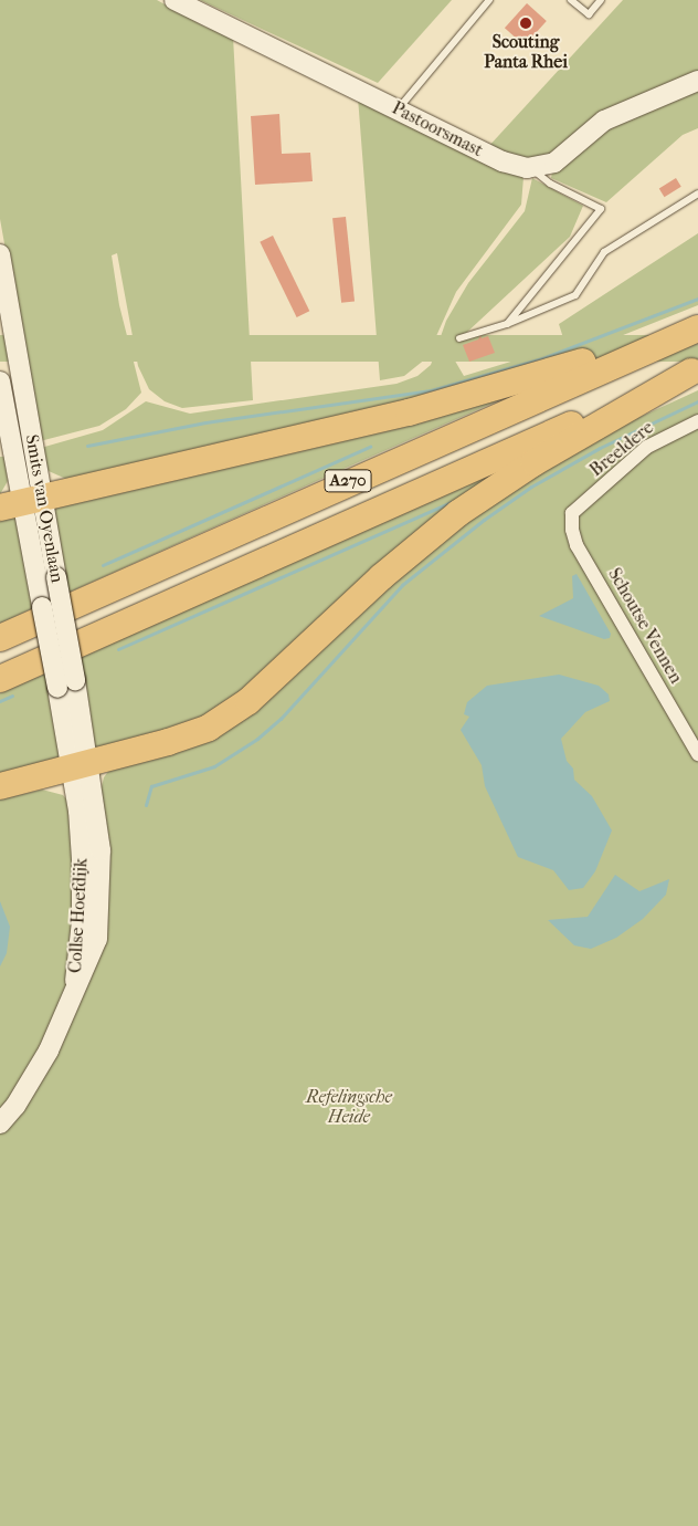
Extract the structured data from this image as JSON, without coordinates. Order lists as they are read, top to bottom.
{
  "streets": {
    "highway": ["A270"],
    "main road": ["Pastoorsmast", "Smits van Oyenlaan", "Collse Hoefdijk"],
    "street": ["Breeldere", "Schoutse Vennen"]
  },
  "crossings": [
    ["Breeldere", "Schoutse Vennen"],
    ["A270", "Smits van Oyenlaan"],
    ["A270", "Collse Hoefdijk"],
    ["Smits van Oyenlaan", "Collse Hoefdijk"]
  ],
  "parks": ["Refelingsche Heide"],
  "places": ["Scouting Panta Rhei"]
}
